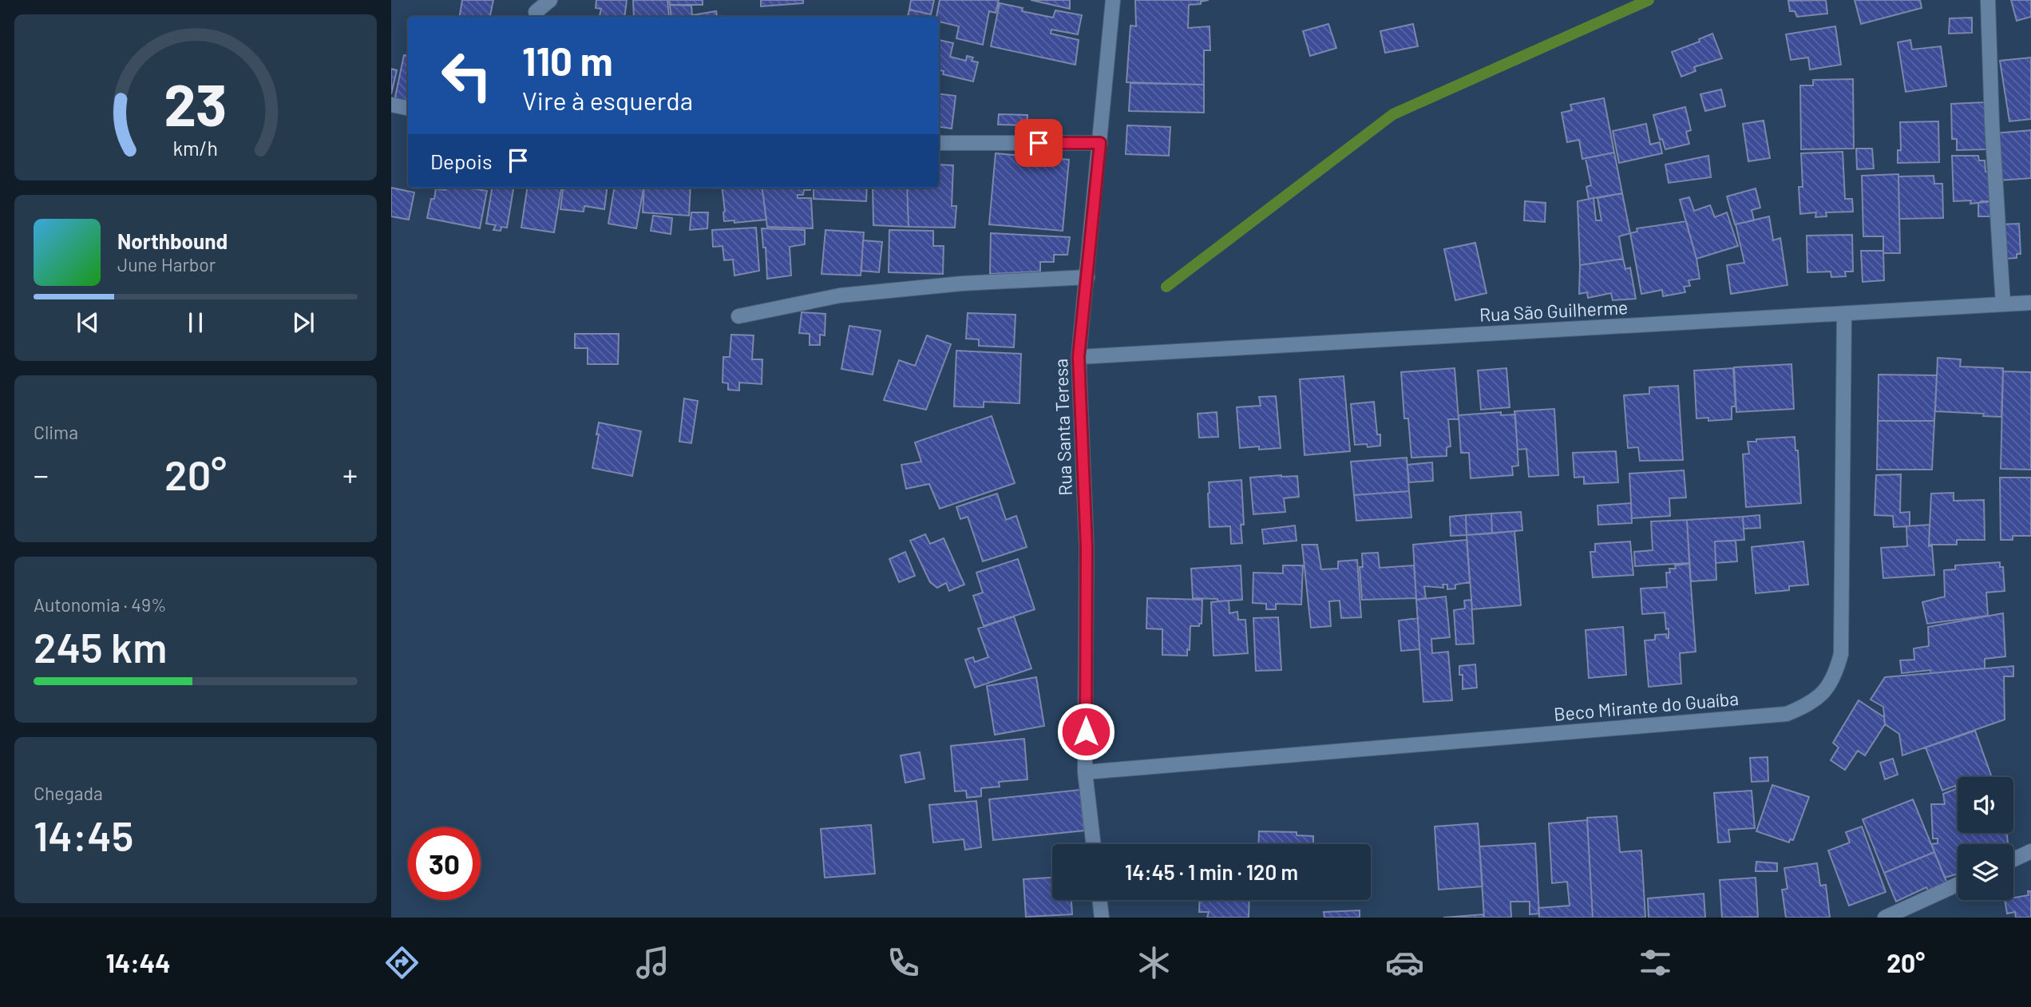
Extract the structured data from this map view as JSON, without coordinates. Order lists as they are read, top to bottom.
{
  "streets": {
    "street": ["Rua São Guilherme", "Rua Santa Teresa", "Beco Mirante do Guaíba"]
  },
  "crossings": [
    ["Rua São Guilherme", "Rua Santa Teresa"],
    ["Rua São Guilherme", "Beco Mirante do Guaíba"],
    ["Rua Santa Teresa", "Beco Mirante do Guaíba"]
  ],
  "page": {
    "turn": ["110 m", "Vire à esquerda"],
    "then": "Depois",
    "song": ["Northbound", "June Harbor"],
    "tile": [
      "Clima",
      ["Autonomia · 49%", "245 km"],
      ["Chegada", "14:45"]
    ],
    "heat": ["−", "20°", "+"],
    "limit": "30",
    "trip": "14:45 · 1 min · 120 m",
    "tabs": ["14:44", "20°"],
    "gauge": ["23", "km/h"]
  }
}
